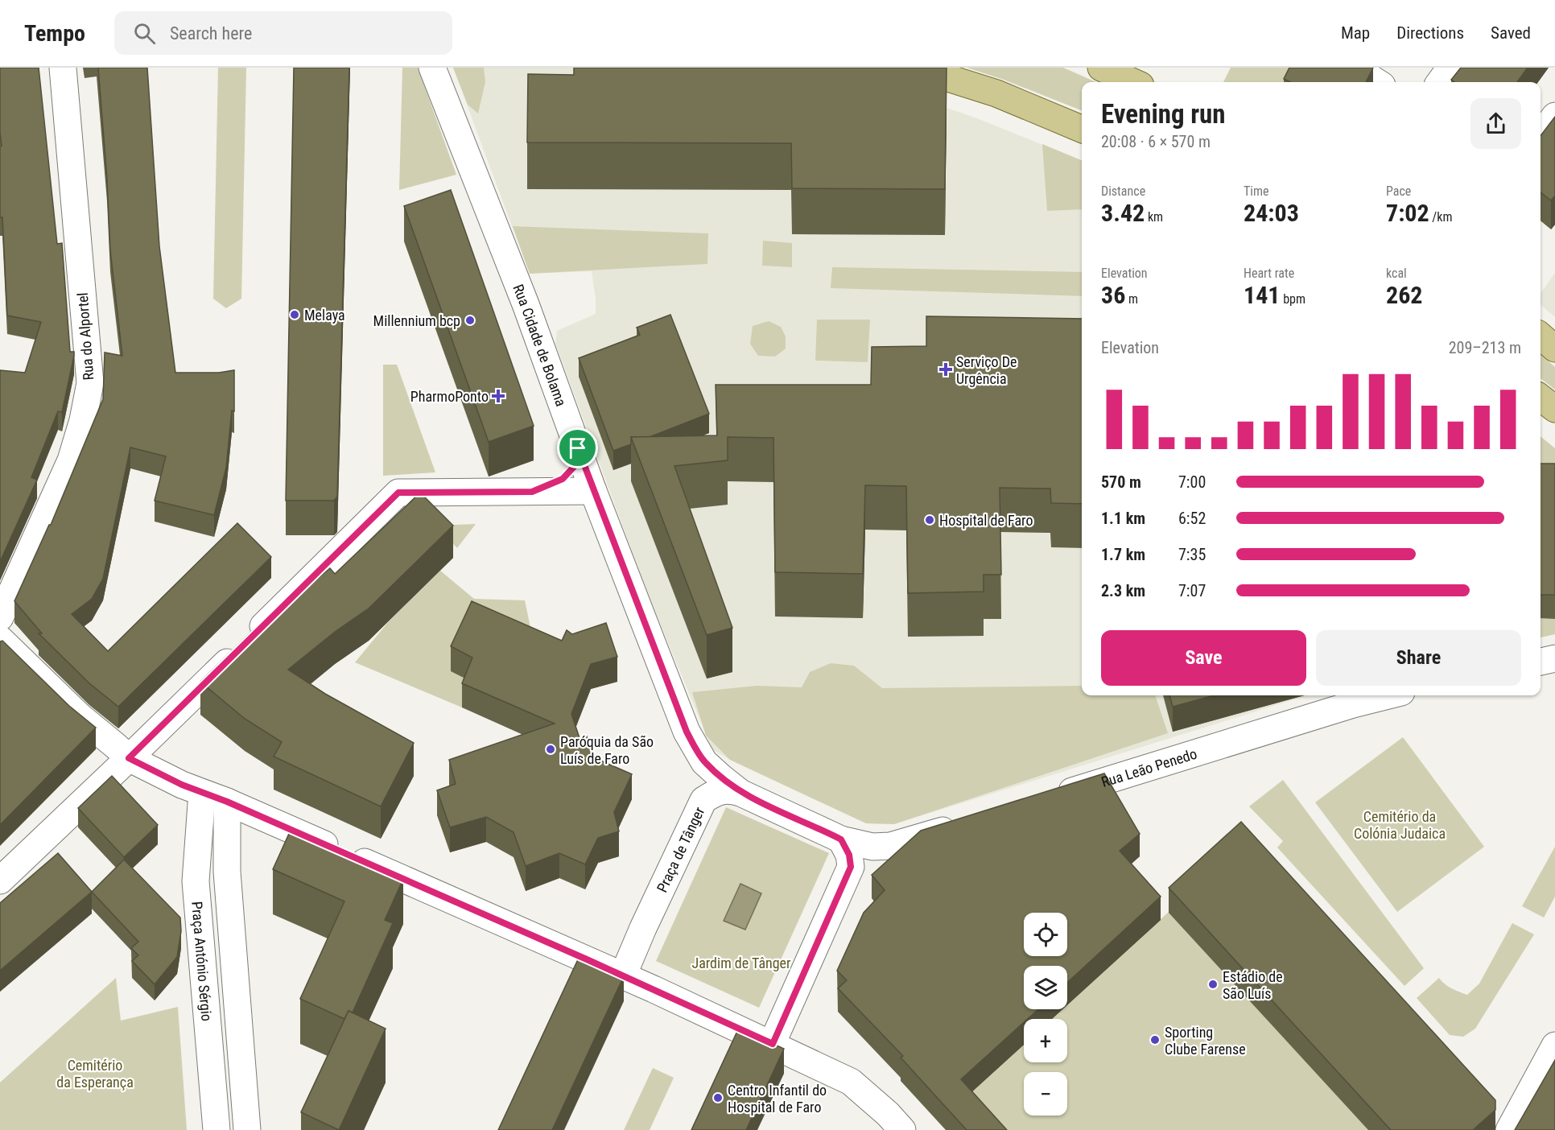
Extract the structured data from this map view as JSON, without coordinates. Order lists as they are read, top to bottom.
{
  "streets": {
    "street": [
      "Rua do Alportel",
      "Rua Cidade de Bolama",
      "Rua Leão Penedo",
      "Praça de Tânger",
      "Praça António Sérgio"
    ]
  },
  "crossings": [
    ["Rua Cidade de Bolama", "Praça de Tânger"]
  ],
  "parks": ["Cemitério da Colónia Judaica", "Jardim de Tânger", "Cemitério da Esperança"],
  "places": {
    "other": [
      "Melaya",
      "Millennium bcp",
      "Hospital de Faro",
      "Paróquia da São Luís de Faro",
      "Estádio de São Luís",
      "Sporting Clube Farense",
      "Centro Infantil do Hospital de Faro"
    ],
    "health": ["Serviço De Urgência", "PharmoPonto"]
  },
  "page": {
    "header": "Tempo",
    "search": "Search here",
    "nav": ["Map", "Directions", "Saved"],
    "heading": ["Evening run", "20:08 · 6 × 570 m"],
    "stats": [
      ["Distance", "3.42 km"],
      ["Time", "24:03"],
      ["Pace", "7:02 /km"],
      ["Elevation", "36 m"],
      ["Heart rate", "141 bpm"],
      ["kcal", "262"]
    ],
    "chart": ["Elevation", "209–213 m"],
    "list": [
      {
        "name": "570 m",
        "note": "7:00"
      },
      {
        "name": "1.1 km",
        "note": "6:52"
      },
      {
        "name": "1.7 km",
        "note": "7:35"
      },
      {
        "name": "2.3 km",
        "note": "7:07"
      }
    ],
    "buttons": ["Save", "Share"],
    "map_buttons": ["+", "−"]
  }
}
